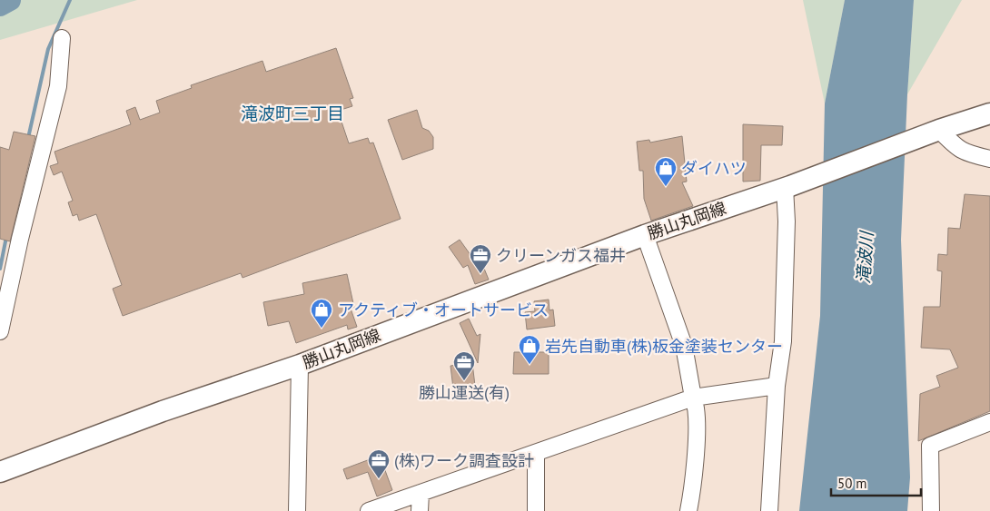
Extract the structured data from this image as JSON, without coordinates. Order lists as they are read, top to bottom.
{
  "streets": {
    "main road": ["勝山丸岡線"]
  },
  "districts": ["滝波町三丁目"],
  "water": ["滝波川"],
  "places": {
    "shop": ["ダイハツ", "アクティブ・オートサービス", "岩先自動車(株)板金塗装センター"],
    "office": ["クリーンガス福井", "勝山運送(有)", "(株)ワーク調査設計"]
  },
  "scale_bar": "50 m"
}
